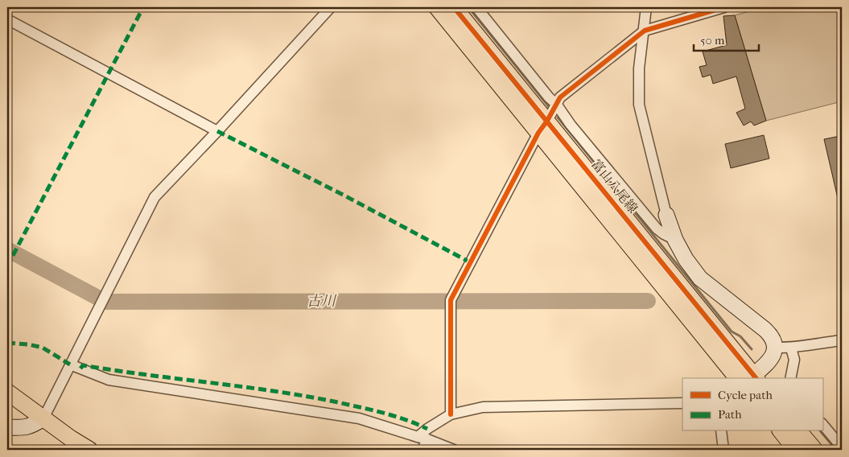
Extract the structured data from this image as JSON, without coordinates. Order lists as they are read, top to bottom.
{
  "streets": {
    "main road": ["富山八尾線"]
  },
  "water": ["古川"],
  "legend": ["Cycle path", "Path"],
  "scale_bar": "50 m"
}
